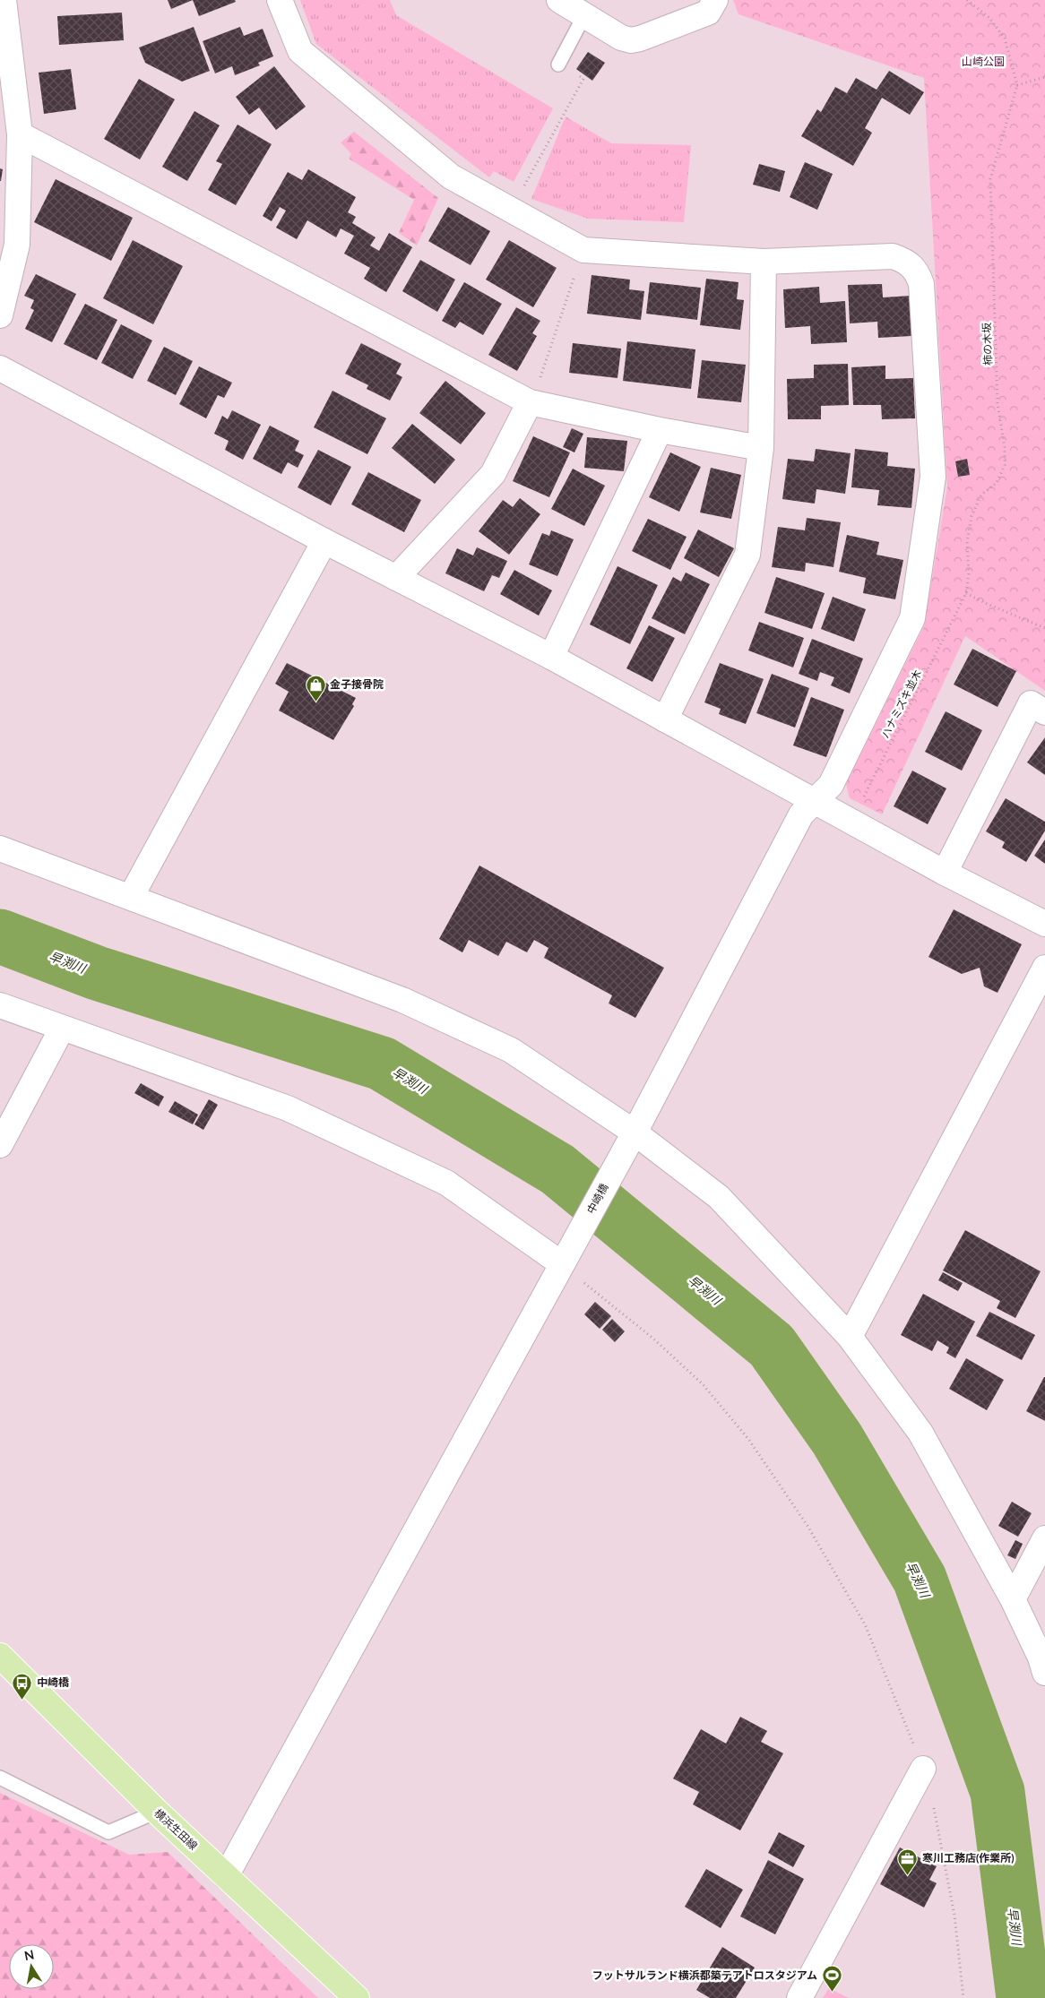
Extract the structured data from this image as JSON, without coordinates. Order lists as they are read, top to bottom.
{
  "streets": {
    "main road": ["横浜生田線"],
    "street": ["中崎橋"],
    "path": ["柿の木坂", "ハナミズキ並木"]
  },
  "crossings": [
    ["柿の木坂", "ハナミズキ並木"],
    ["中崎橋", "横浜生田線"]
  ],
  "water": ["早渕川"],
  "parks": ["山崎公園"],
  "places": {
    "shop": ["金子接骨院"],
    "bus stop": ["中崎橋"],
    "office": ["寒川工務店(作業所)"],
    "sports": ["フットサルランド横浜都築テアトロスタジアム"]
  },
  "north": "top"
}
